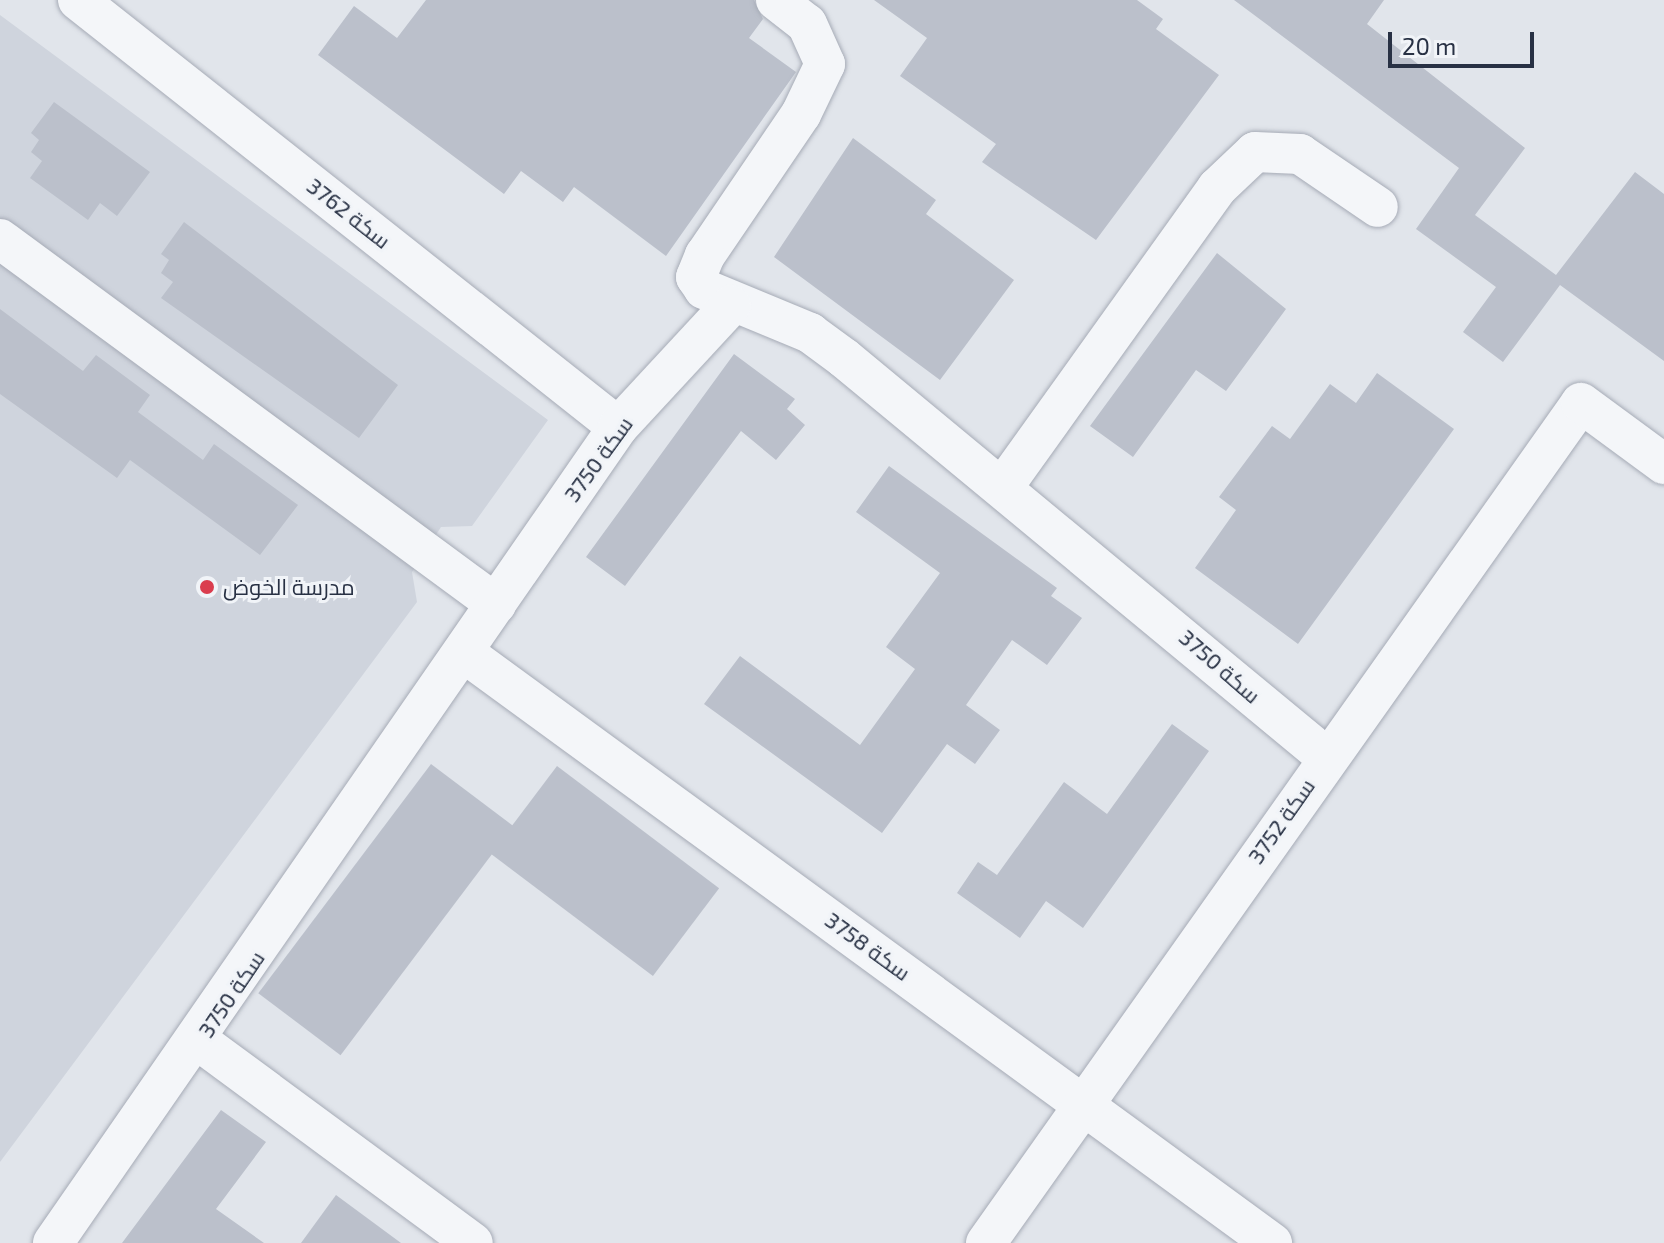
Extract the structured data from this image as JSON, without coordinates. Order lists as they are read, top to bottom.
{
  "streets": {
    "street": [
      "سكة 3762",
      "سكة 3750",
      "سكة 3752",
      "سكة 3758"
    ]
  },
  "crossings": [
    ["سكة 3762", "سكة 3750"],
    ["سكة 3750", "سكة 3752"],
    ["سكة 3750", "سكة 3758"],
    ["سكة 3752", "سكة 3758"]
  ],
  "places": ["مدرسة الخوض"],
  "scale_bar": "20 m"
}
